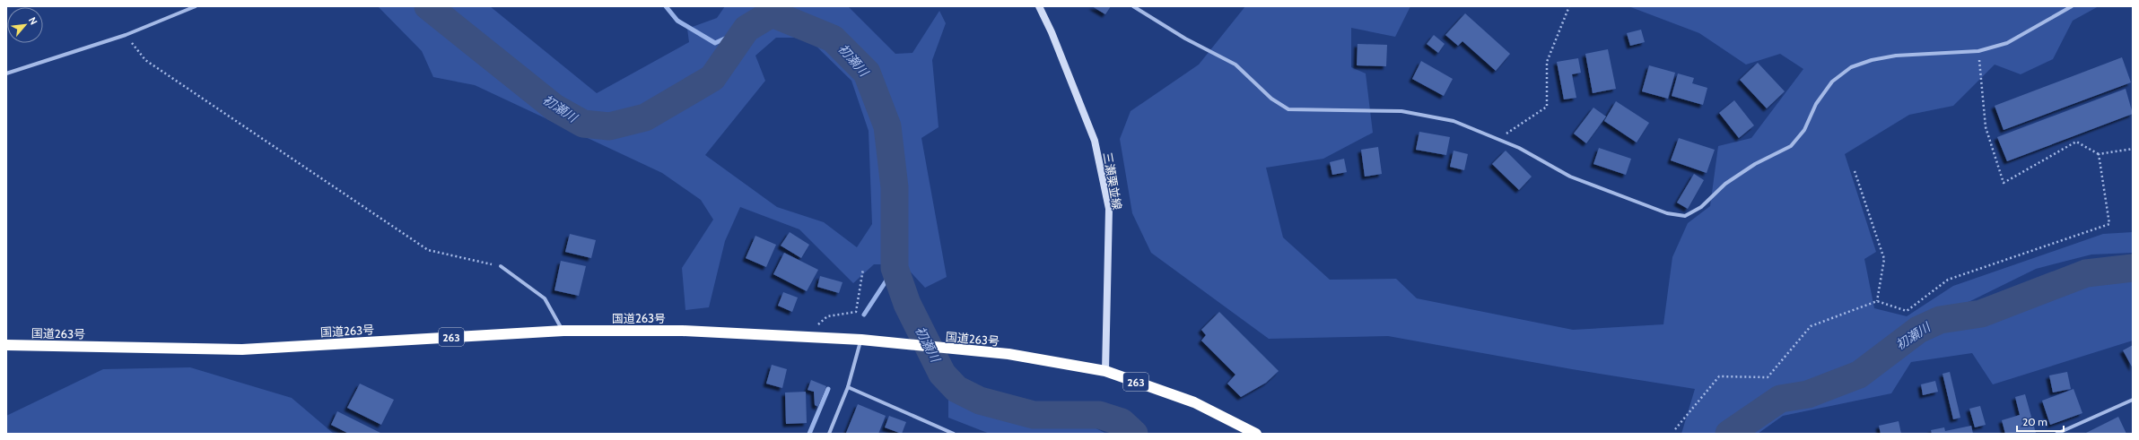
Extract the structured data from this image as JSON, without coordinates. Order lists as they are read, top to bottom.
{
  "streets": {
    "highway": ["国道263号", "263"],
    "main road": ["三瀬栗並線"]
  },
  "crossings": [
    ["三瀬栗並線", "国道263号"]
  ],
  "water": ["初瀬川"],
  "scale_bar": "20 m",
  "north": "top right"
}
